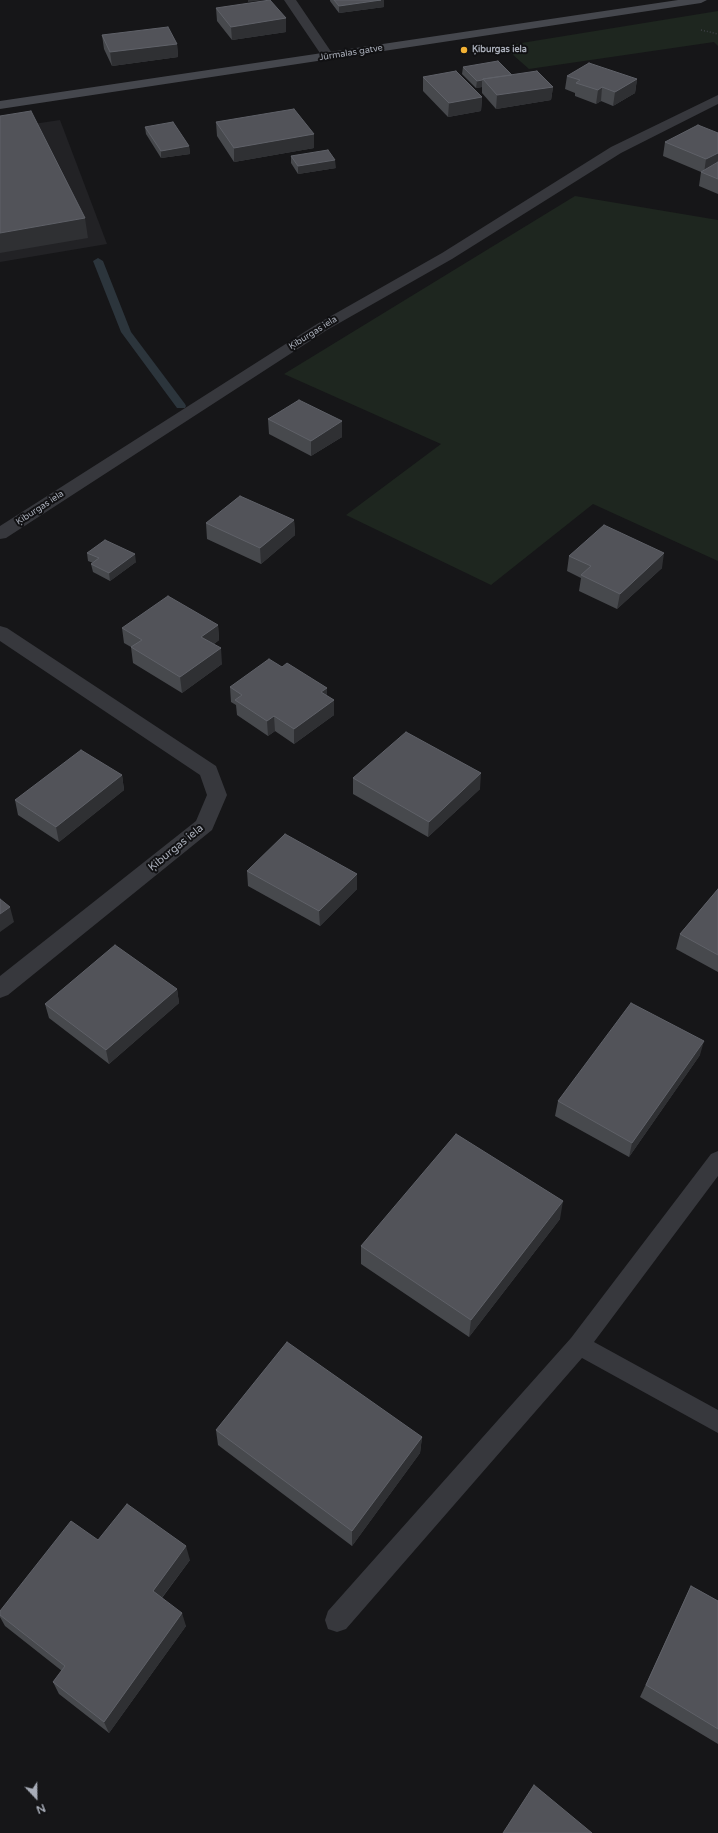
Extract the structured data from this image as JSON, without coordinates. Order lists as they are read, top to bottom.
{
  "streets": {
    "main road": ["Jūrmalas gatve"],
    "street": ["Ķiburgas iela"]
  },
  "places": ["Ķiburgas iela"],
  "north": "bottom"
}
